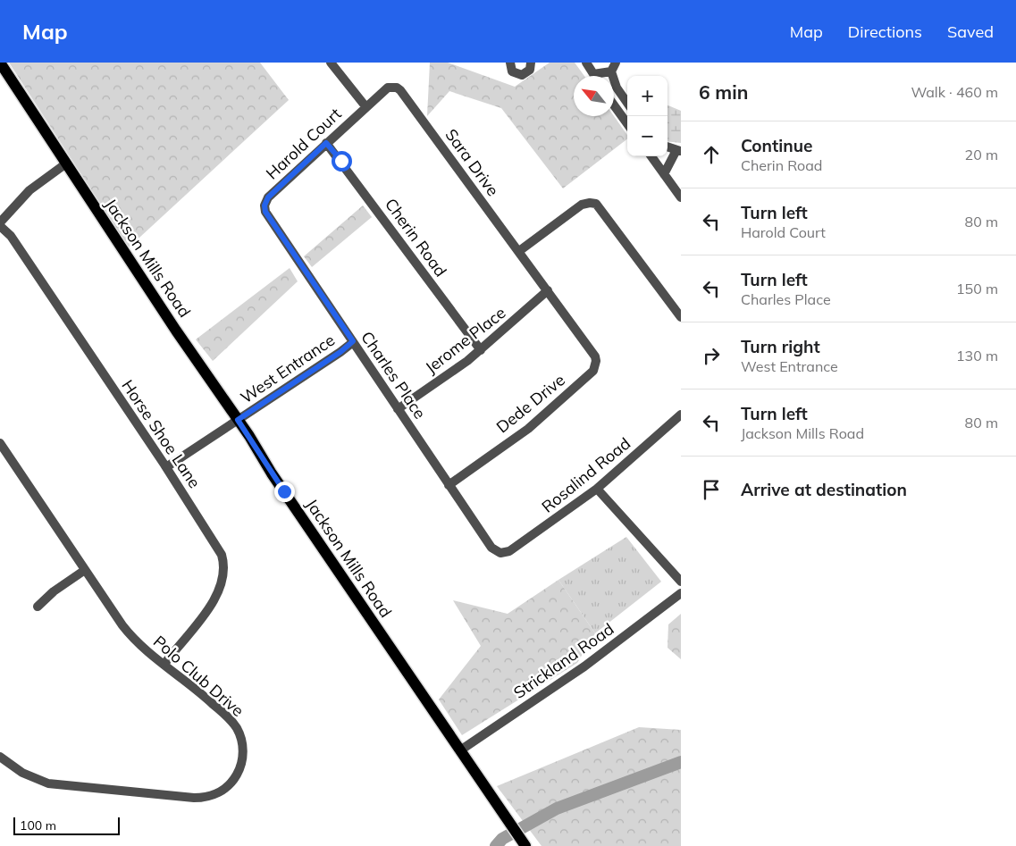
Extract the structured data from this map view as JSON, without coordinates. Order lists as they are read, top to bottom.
{
  "streets": {
    "main road": ["Jackson Mills Road"],
    "street": [
      "Harold Court",
      "Sara Drive",
      "Cherin Road",
      "Jerome Place",
      "West Entrance",
      "Charles Place",
      "Dede Drive",
      "Horse Shoe Lane",
      "Rosalind Road",
      "Strickland Road",
      "Polo Club Drive"
    ]
  },
  "crossings": [
    ["Harold Court", "Sara Drive"],
    ["Harold Court", "Cherin Road"],
    ["Harold Court", "Charles Place"],
    ["Sara Drive", "Jerome Place"],
    ["Sara Drive", "Dede Drive"],
    ["Cherin Road", "Jerome Place"],
    ["Jackson Mills Road", "West Entrance"],
    ["Jackson Mills Road", "Strickland Road"],
    ["Jerome Place", "Charles Place"],
    ["West Entrance", "Charles Place"],
    ["West Entrance", "Horse Shoe Lane"],
    ["Charles Place", "Dede Drive"],
    ["Charles Place", "Rosalind Road"],
    ["Horse Shoe Lane", "Polo Club Drive"]
  ],
  "scale_bar": "100 m",
  "north": "top left",
  "page": {
    "header": "Map",
    "nav": ["Map", "Directions", "Saved"],
    "heading": ["6 min", "Walk · 460 m"],
    "map_buttons": ["+", "−"],
    "list": [
      ["Continue", "Cherin Road", "20 m"],
      ["Turn left", "Harold Court", "80 m"],
      ["Turn left", "Charles Place", "150 m"],
      ["Turn right", "West Entrance", "130 m"],
      ["Turn left", "Jackson Mills Road", "80 m"],
      "Arrive at destination"
    ],
    "scale": "100 m"
  }
}
